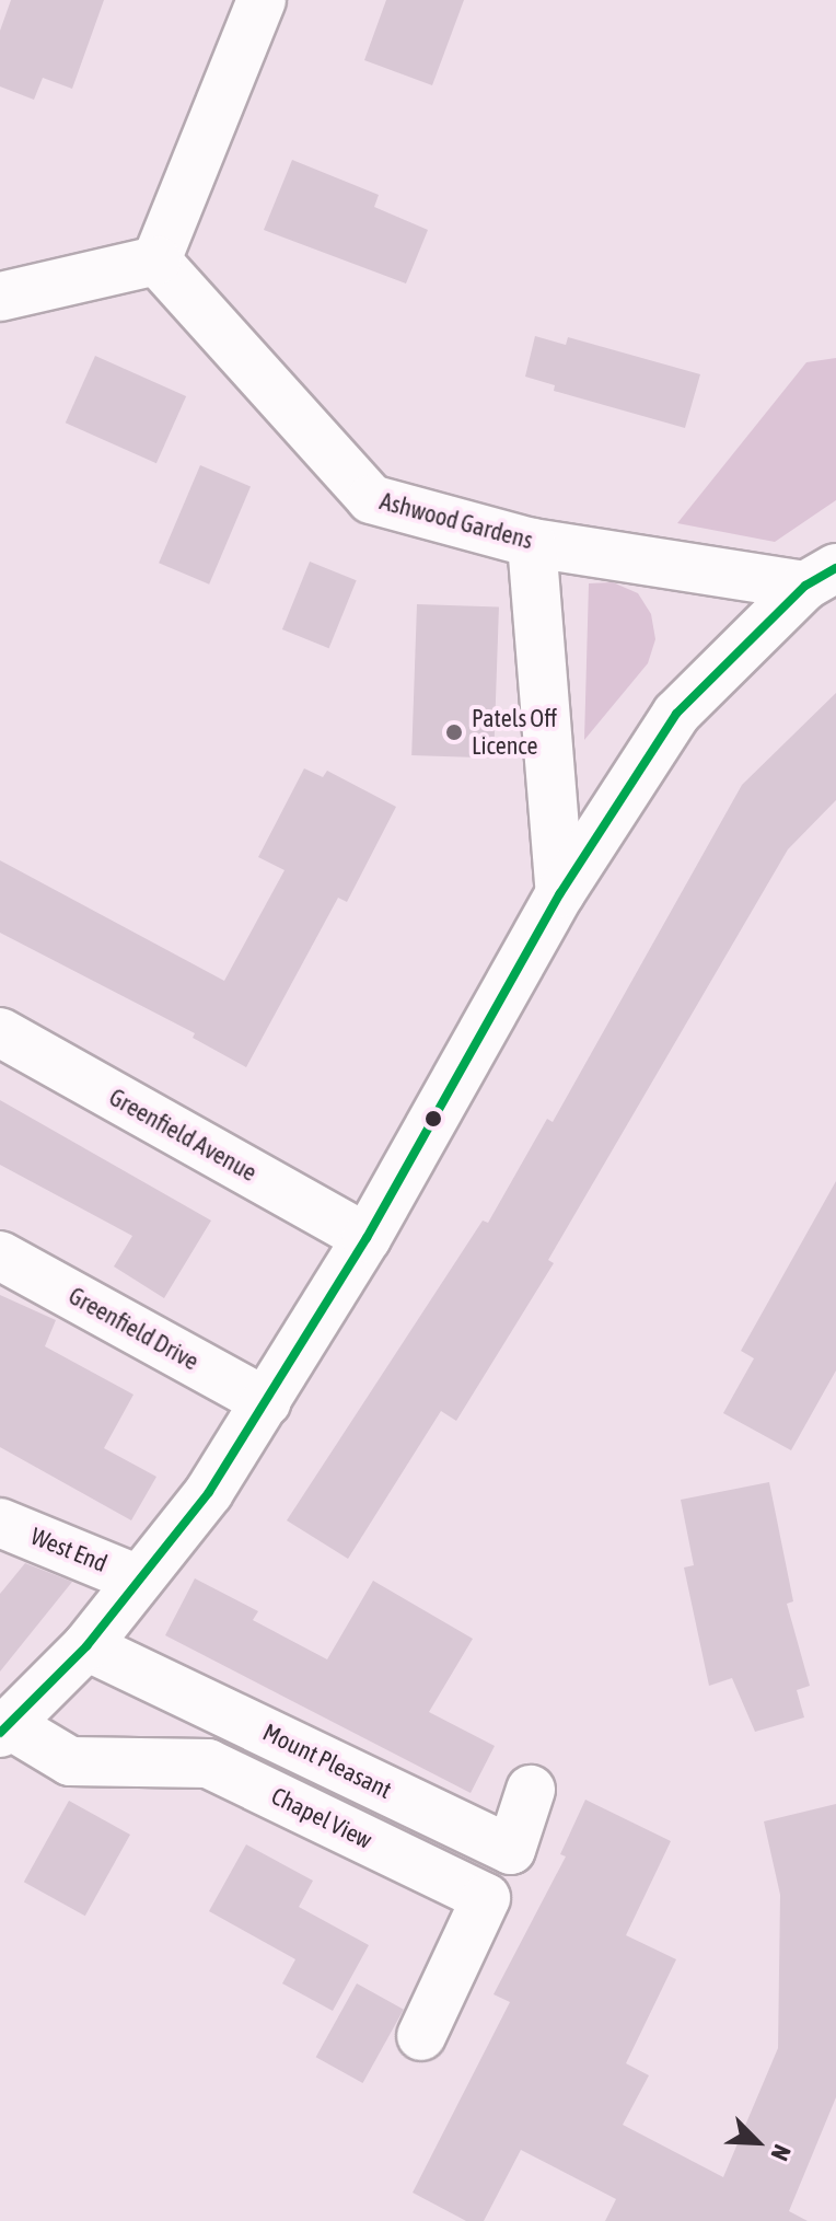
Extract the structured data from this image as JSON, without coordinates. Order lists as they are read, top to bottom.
{
  "streets": {
    "street": [
      "Ashwood Gardens",
      "Greenfield Avenue",
      "Greenfield Drive",
      "West End",
      "Mount Pleasant",
      "Chapel View"
    ]
  },
  "places": ["Patels Off Licence"],
  "north": "bottom right"
}
